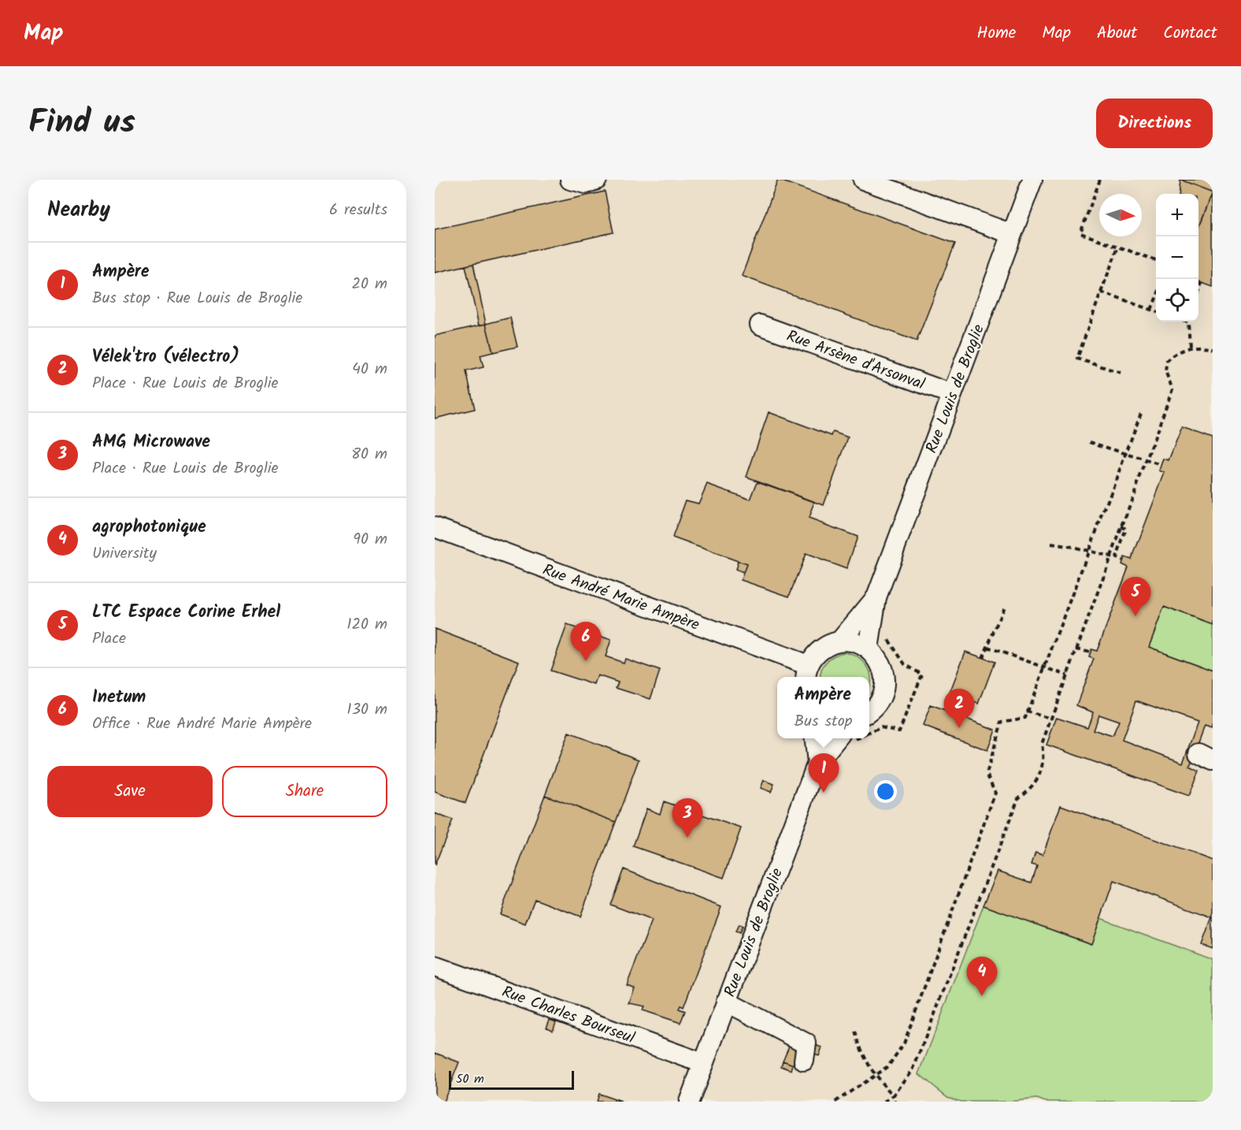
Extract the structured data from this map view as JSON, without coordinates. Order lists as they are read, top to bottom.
{
  "streets": {
    "street": [
      "Rue Arsène d'Arsonval",
      "Rue Louis de Broglie",
      "Rue André Marie Ampère",
      "Rue Charles Bourseul"
    ]
  },
  "crossings": [
    ["Rue Arsène d'Arsonval", "Rue Louis de Broglie"],
    ["Rue Louis de Broglie", "Rue André Marie Ampère"],
    ["Rue Louis de Broglie", "Rue Charles Bourseul"]
  ],
  "scale_bar": "50 m",
  "north": "right",
  "page": {
    "header": "Map",
    "nav": [
      "Home",
      "Map",
      "About",
      "Contact"
    ],
    "title": "Find us",
    "buttons": [
      "Directions",
      ["Save", "Share"]
    ],
    "heading": ["Nearby", "6 results"],
    "map_buttons": ["+", "−"],
    "list": [
      {
        "mark": "1",
        "name": "Ampère",
        "note": "Bus stop · Rue Louis de Broglie",
        "value": "20 m"
      },
      {
        "mark": "2",
        "name": "Vélek'tro (vélectro)",
        "note": "Place · Rue Louis de Broglie",
        "value": "40 m"
      },
      {
        "mark": "3",
        "name": "AMG Microwave",
        "note": "Place · Rue Louis de Broglie",
        "value": "80 m"
      },
      {
        "mark": "4",
        "name": "agrophotonique",
        "note": "University",
        "value": "90 m"
      },
      {
        "mark": "5",
        "name": "LTC Espace Corine Erhel",
        "note": "Place",
        "value": "120 m"
      },
      {
        "mark": "6",
        "name": "Inetum",
        "note": "Office · Rue André Marie Ampère",
        "value": "130 m"
      }
    ],
    "pins": [
      "5",
      "6",
      "2",
      "1",
      "3",
      "4"
    ],
    "popup": ["Ampère", "Bus stop"],
    "scale": "50 m"
  }
}
